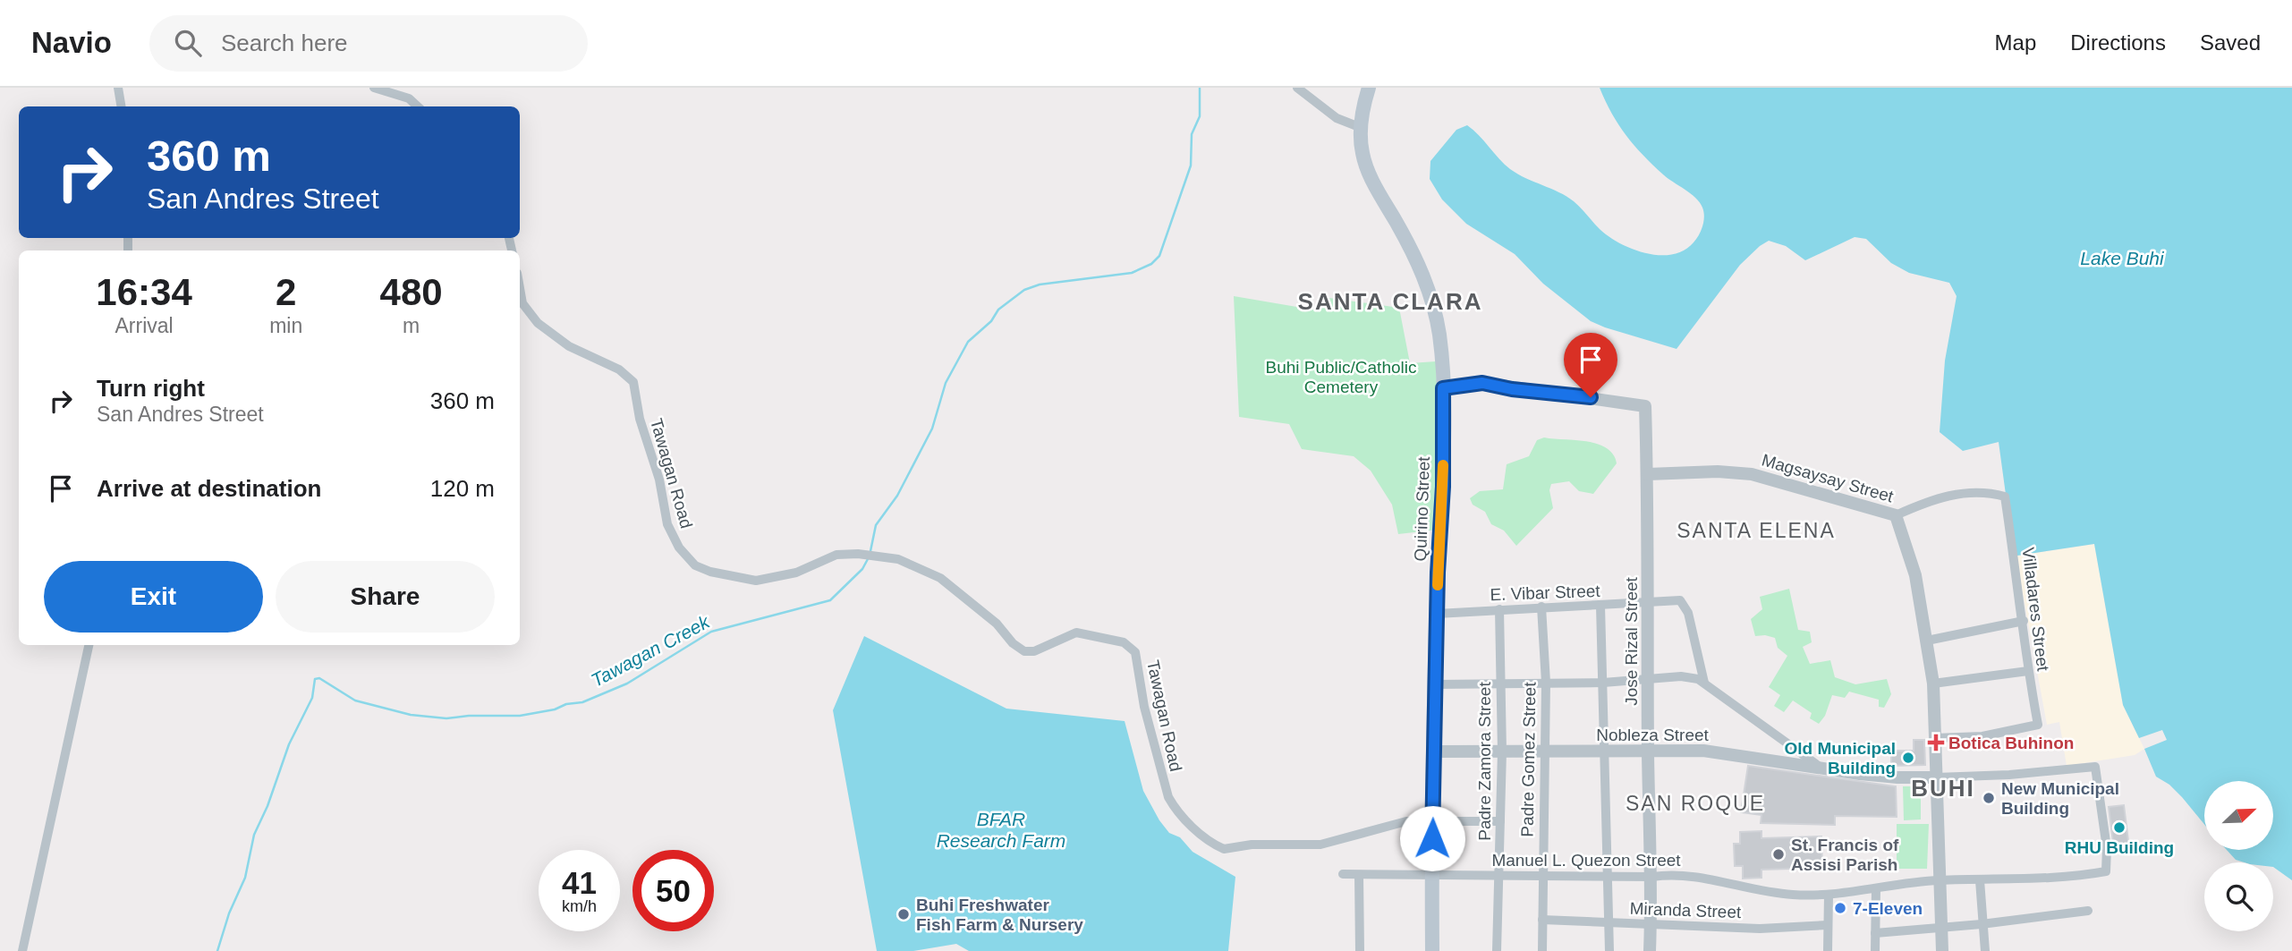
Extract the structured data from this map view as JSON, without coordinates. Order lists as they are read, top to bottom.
{
  "streets": {
    "main road": ["Quirino Street"],
    "street": [
      "Tawagan Road",
      "Magsaysay Street",
      "E. Vibar Street",
      "Villadares Street",
      "Jose Rizal Street",
      "Nobleza Street",
      "Padre Gomez Street",
      "Padre Zamora Street",
      "Manuel L. Quezon Street",
      "Miranda Street"
    ]
  },
  "crossings": [
    ["Tawagan Road", "Quirino Street"],
    ["Tawagan Road", "Padre Zamora Street"],
    ["Magsaysay Street", "Villadares Street"],
    ["Magsaysay Street", "Jose Rizal Street"],
    ["Magsaysay Street", "Nobleza Street"],
    ["Magsaysay Street", "Manuel L. Quezon Street"],
    ["Quirino Street", "E. Vibar Street"],
    ["Quirino Street", "Jose Rizal Street"],
    ["Quirino Street", "Nobleza Street"],
    ["Quirino Street", "Manuel L. Quezon Street"],
    ["E. Vibar Street", "Jose Rizal Street"],
    ["E. Vibar Street", "Padre Gomez Street"],
    ["E. Vibar Street", "Padre Zamora Street"],
    ["Jose Rizal Street", "Nobleza Street"],
    ["Jose Rizal Street", "Manuel L. Quezon Street"],
    ["Jose Rizal Street", "Miranda Street"],
    ["Nobleza Street", "Padre Gomez Street"],
    ["Nobleza Street", "Padre Zamora Street"],
    ["Nobleza Street", "Manuel L. Quezon Street"],
    ["Padre Gomez Street", "Manuel L. Quezon Street"],
    ["Padre Gomez Street", "Miranda Street"],
    ["Padre Zamora Street", "Manuel L. Quezon Street"]
  ],
  "districts": [
    "SANTA CLARA",
    "SANTA ELENA",
    "BUHI",
    "SAN ROQUE"
  ],
  "water": ["Lake Buhi", "Tawagan Creek", "BFAR Research Farm"],
  "parks": ["Buhi Public/Catholic Cemetery"],
  "places": {
    "health": ["Botica Buhinon"],
    "other": [
      "Old Municipal Building",
      "New Municipal Building",
      "RHU Building",
      "St. Francis of Assisi Parish",
      "7-Eleven",
      "Buhi Freshwater Fish Farm & Nursery"
    ]
  },
  "north": "top right",
  "page": {
    "header": "Navio",
    "search": "Search here",
    "nav": ["Map", "Directions", "Saved"],
    "turn": ["360 m", "San Andres Street"],
    "eta": [
      "16:34",
      "Arrival",
      "2",
      "min",
      "480",
      "m"
    ],
    "list": [
      {
        "name": "Turn right",
        "note": "San Andres Street",
        "value": "360 m"
      },
      {
        "name": "Arrive at destination",
        "value": "120 m"
      }
    ],
    "buttons": ["Exit", "Share"],
    "speed": "41 km/h",
    "limit": "50"
  }
}
